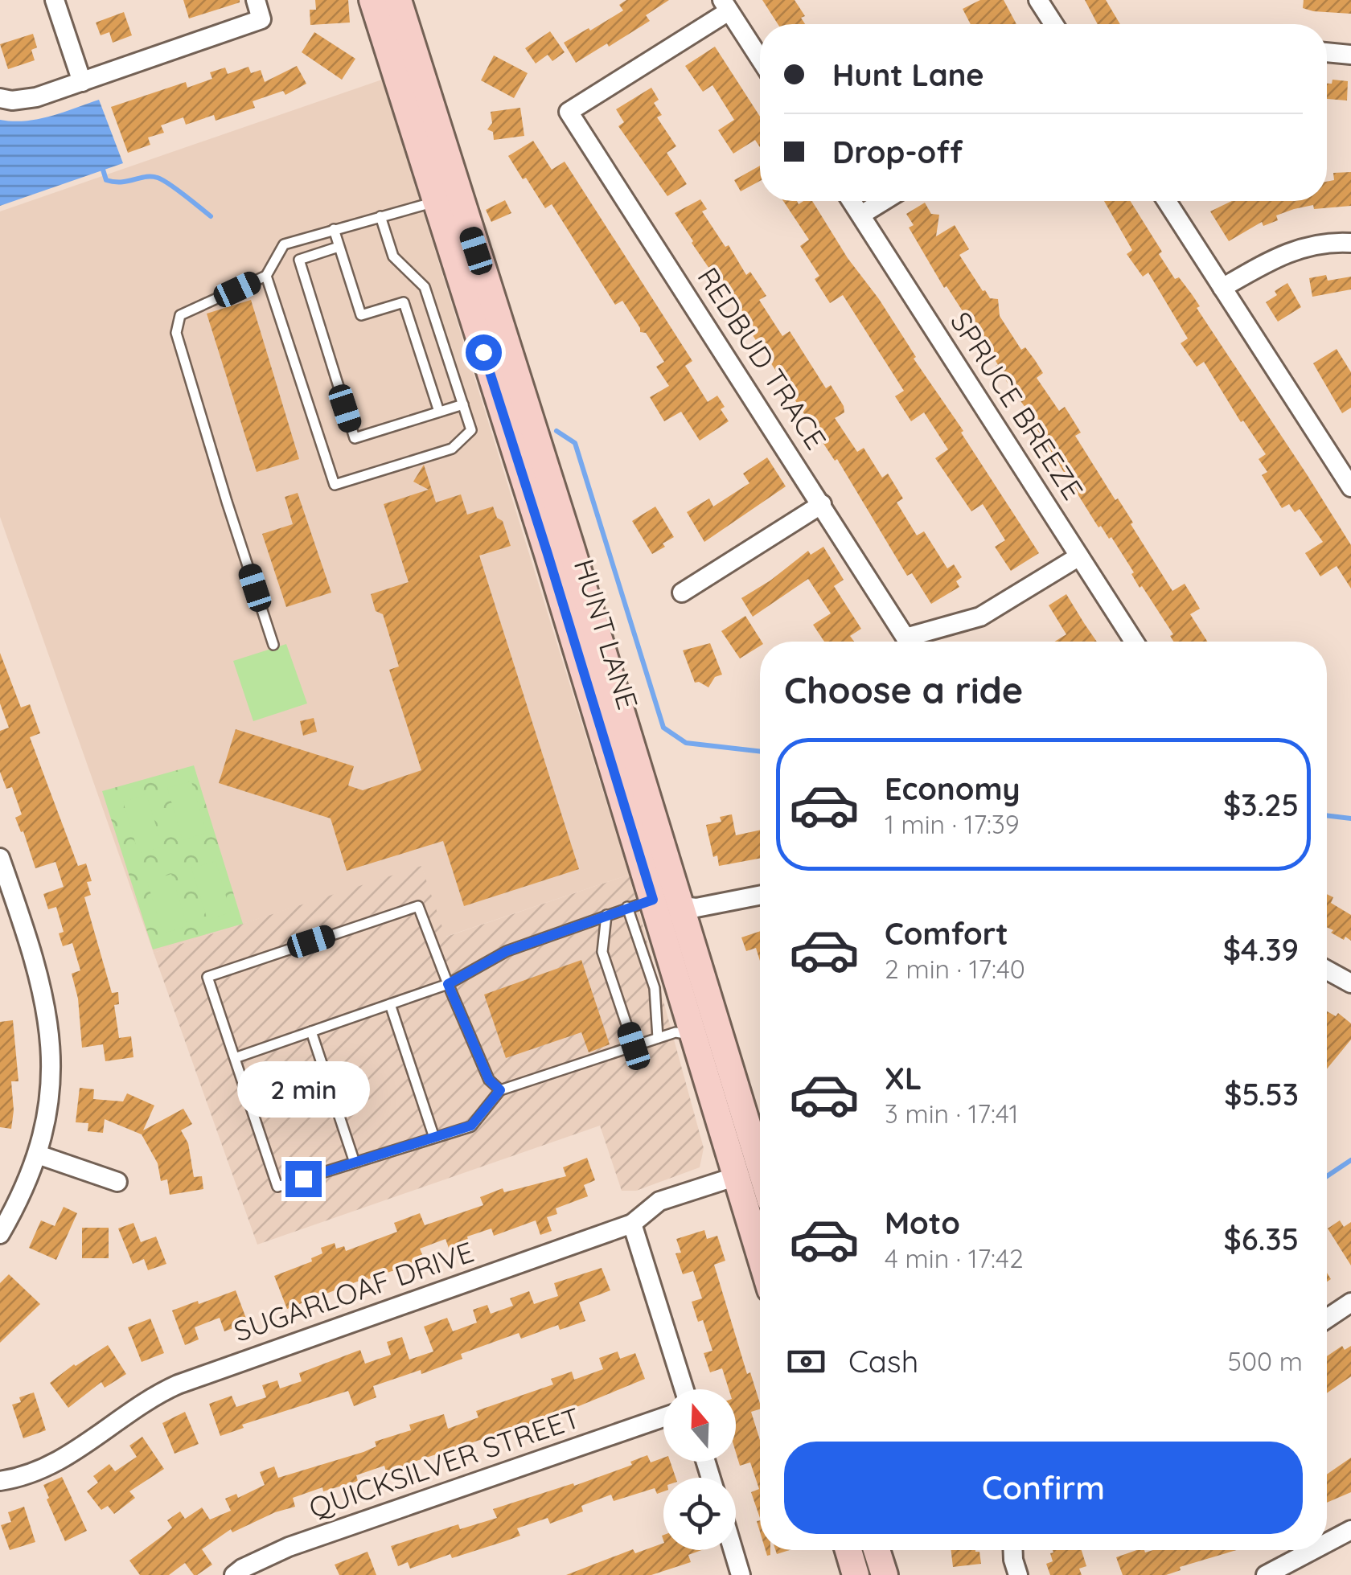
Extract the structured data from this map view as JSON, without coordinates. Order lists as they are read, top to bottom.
{
  "streets": {
    "main road": ["HUNT LANE"],
    "street": [
      "REDBUD TRACE",
      "SPRUCE BREEZE",
      "SUGARLOAF DRIVE",
      "QUICKSILVER STREET"
    ]
  },
  "crossings": [
    ["REDBUD TRACE", "SPRUCE BREEZE"],
    ["HUNT LANE", "SUGARLOAF DRIVE"]
  ],
  "north": "top",
  "page": {
    "banner": ["Hunt Lane", "Drop-off"],
    "heading": "Choose a ride",
    "list": [
      {
        "name": "Economy",
        "note": "1 min · 17:39",
        "value": "$3.25"
      },
      {
        "name": "Comfort",
        "note": "2 min · 17:40",
        "value": "$4.39"
      },
      {
        "name": "XL",
        "note": "3 min · 17:41",
        "value": "$5.53"
      },
      {
        "name": "Moto",
        "note": "4 min · 17:42",
        "value": "$6.35"
      }
    ],
    "bubble": "2 min",
    "pay": ["Cash", "500 m"],
    "buttons": "Confirm"
  }
}
